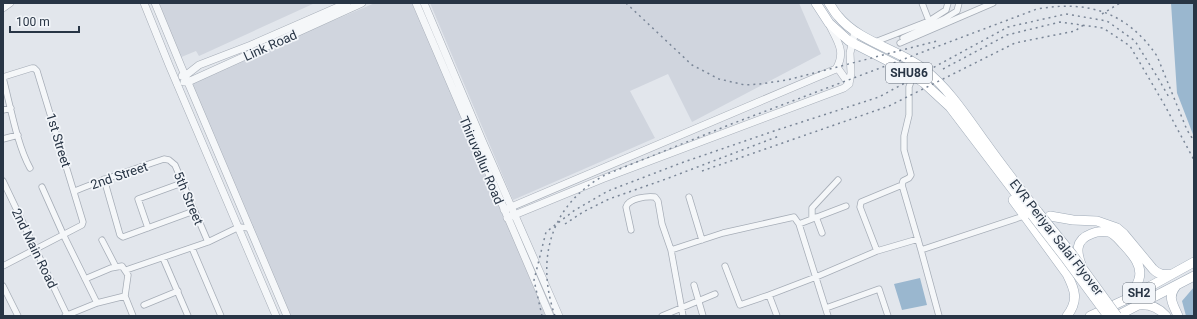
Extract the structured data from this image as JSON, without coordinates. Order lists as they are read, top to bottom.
{
  "streets": {
    "main road": ["SHU86", "EVR Periyar Salai Flyover", "SH2"],
    "street": [
      "Link Road",
      "1st Street",
      "Thiruvallur Road",
      "2nd Street",
      "5th Street",
      "2nd Main Road"
    ]
  },
  "crossings": [
    ["SHU86", "EVR Periyar Salai Flyover"],
    ["1st Street", "2nd Street"],
    ["2nd Street", "5th Street"],
    ["EVR Periyar Salai Flyover", "SH2"]
  ],
  "scale_bar": "100 m"
}
